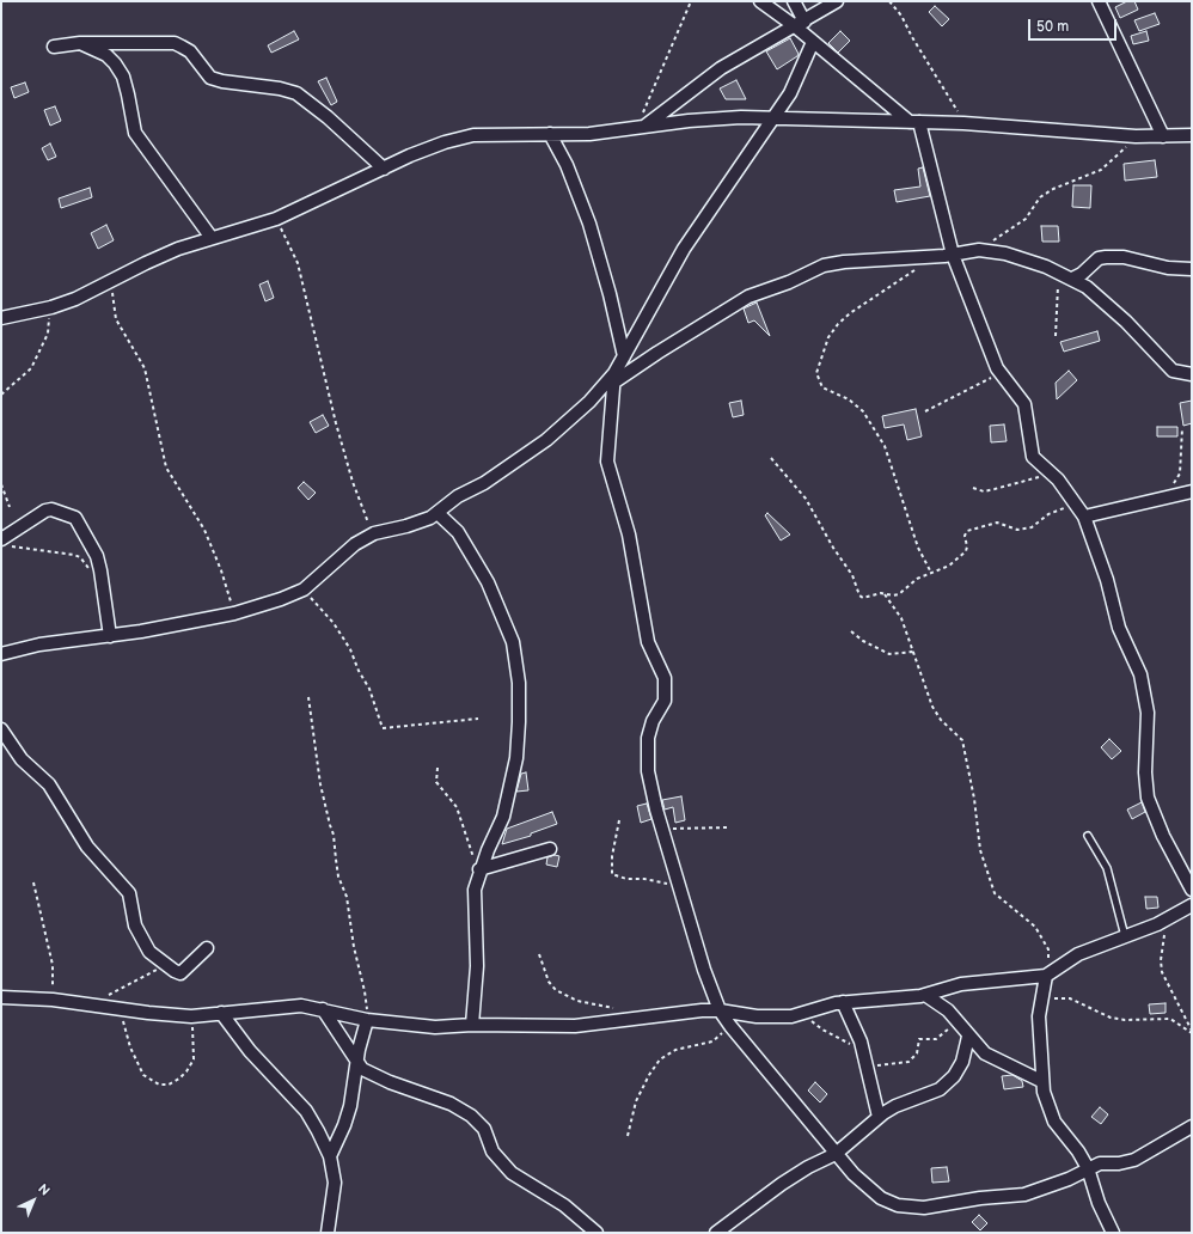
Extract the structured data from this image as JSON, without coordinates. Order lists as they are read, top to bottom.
{
  "scale_bar": "50 m",
  "north": "top right"
}
